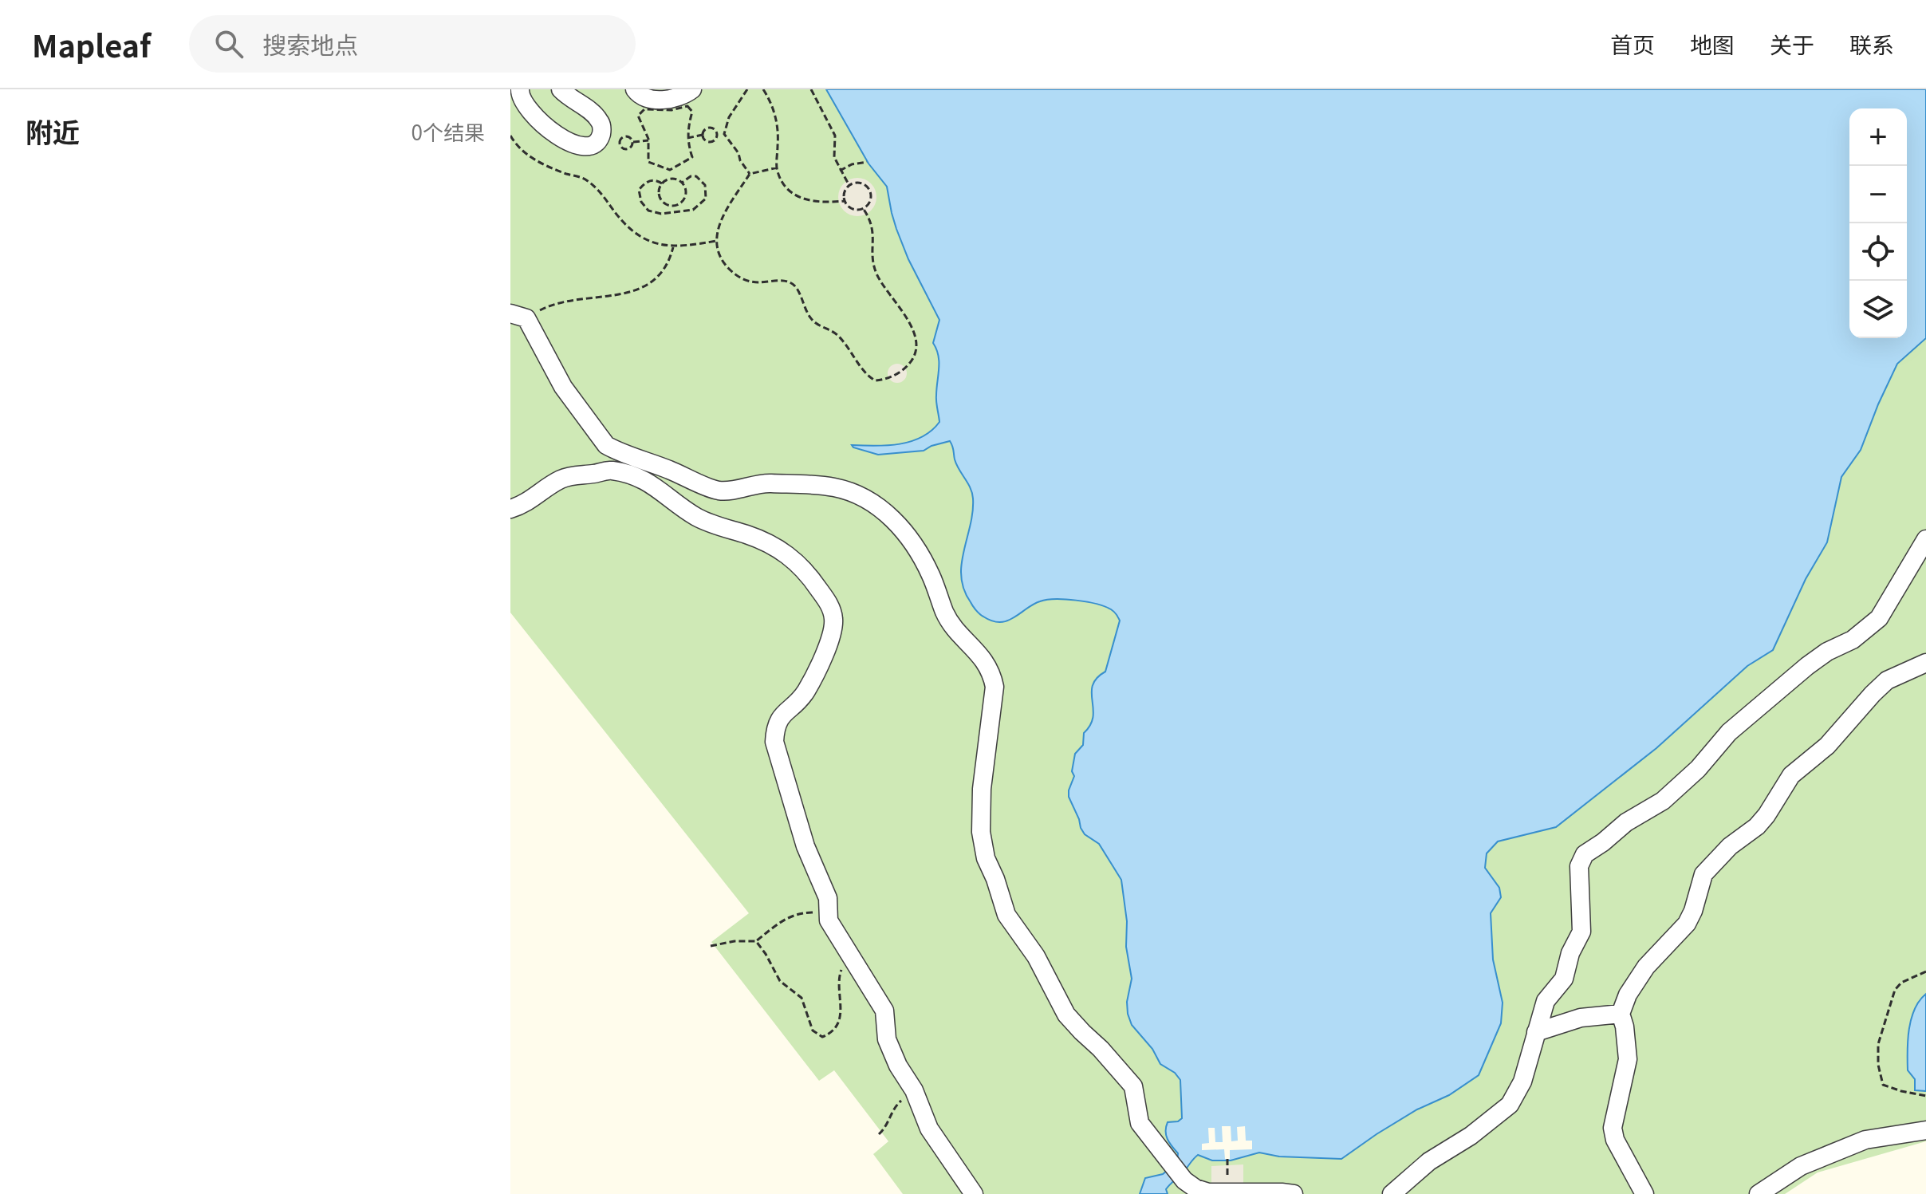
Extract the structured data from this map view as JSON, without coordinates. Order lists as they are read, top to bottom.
{
  "page": {
    "header": "Mapleaf",
    "search": "搜索地点",
    "nav": [
      "首页",
      "地图",
      "关于",
      "联系"
    ],
    "heading": ["附近", "0个结果"],
    "map_buttons": ["+", "−"]
  }
}
